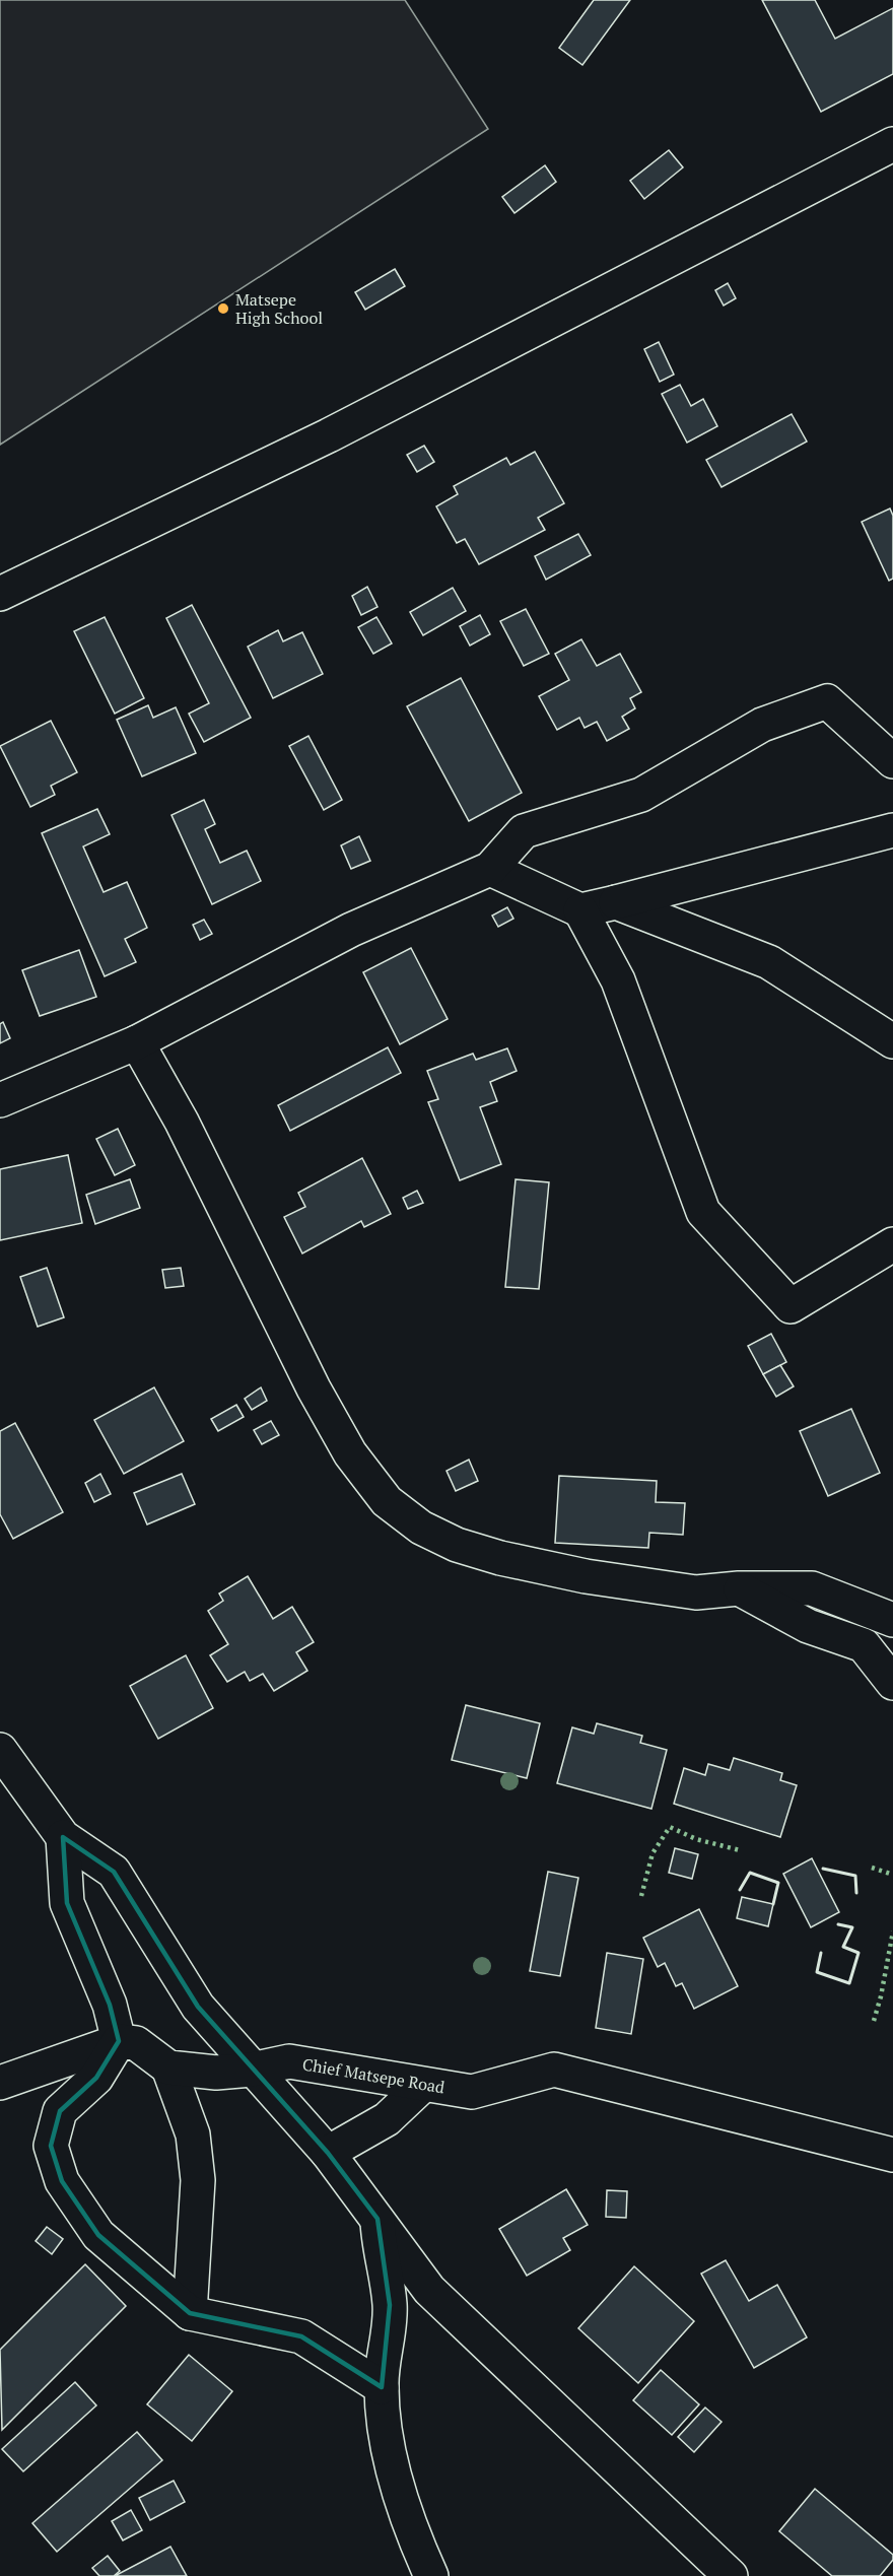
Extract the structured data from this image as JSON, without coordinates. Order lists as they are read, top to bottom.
{
  "streets": {
    "street": ["Chief Matsepe Road"]
  },
  "places": ["Matsepe High School"]
}
